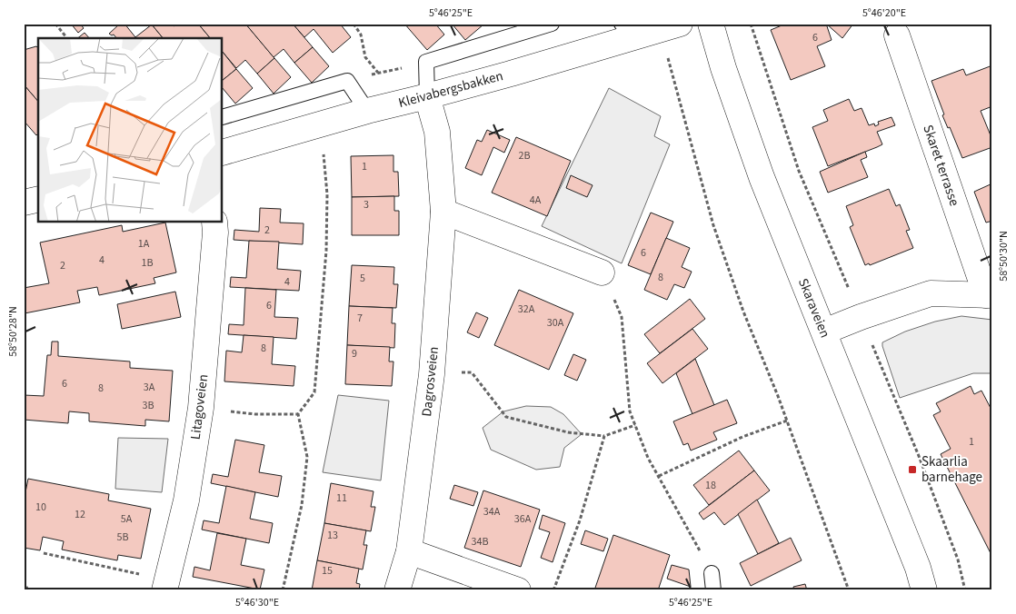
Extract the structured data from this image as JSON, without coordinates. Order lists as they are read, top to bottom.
{
  "streets": {
    "street": [
      "Kleivabergsbakken",
      "Skaret terrasse",
      "Skaraveien",
      "Dagrosveien",
      "Litagoveien"
    ]
  },
  "crossings": [
    ["Kleivabergsbakken", "Dagrosveien"],
    ["Skaret terrasse", "Skaraveien"]
  ],
  "places": {
    "transit": ["Skaarlia barnehage"]
  },
  "house_numbers": [
    "6",
    "2B",
    "1",
    "4A",
    "3",
    "2",
    "1A",
    "6",
    "4",
    "1B",
    "2",
    "8",
    "5",
    "4",
    "6",
    "32A",
    "7",
    "30A",
    "8",
    "9",
    "6",
    "3A",
    "8",
    "3B",
    "1",
    "18",
    "11",
    "10",
    "34A",
    "12",
    "5A",
    "36A",
    "13",
    "5B",
    "34B",
    "15"
  ],
  "coordinates": [
    "5°46'25\"E",
    "5°46'20\"E",
    "58°50'30\"N",
    "58°50'28\"N",
    "5°46'30\"E"
  ]
}
